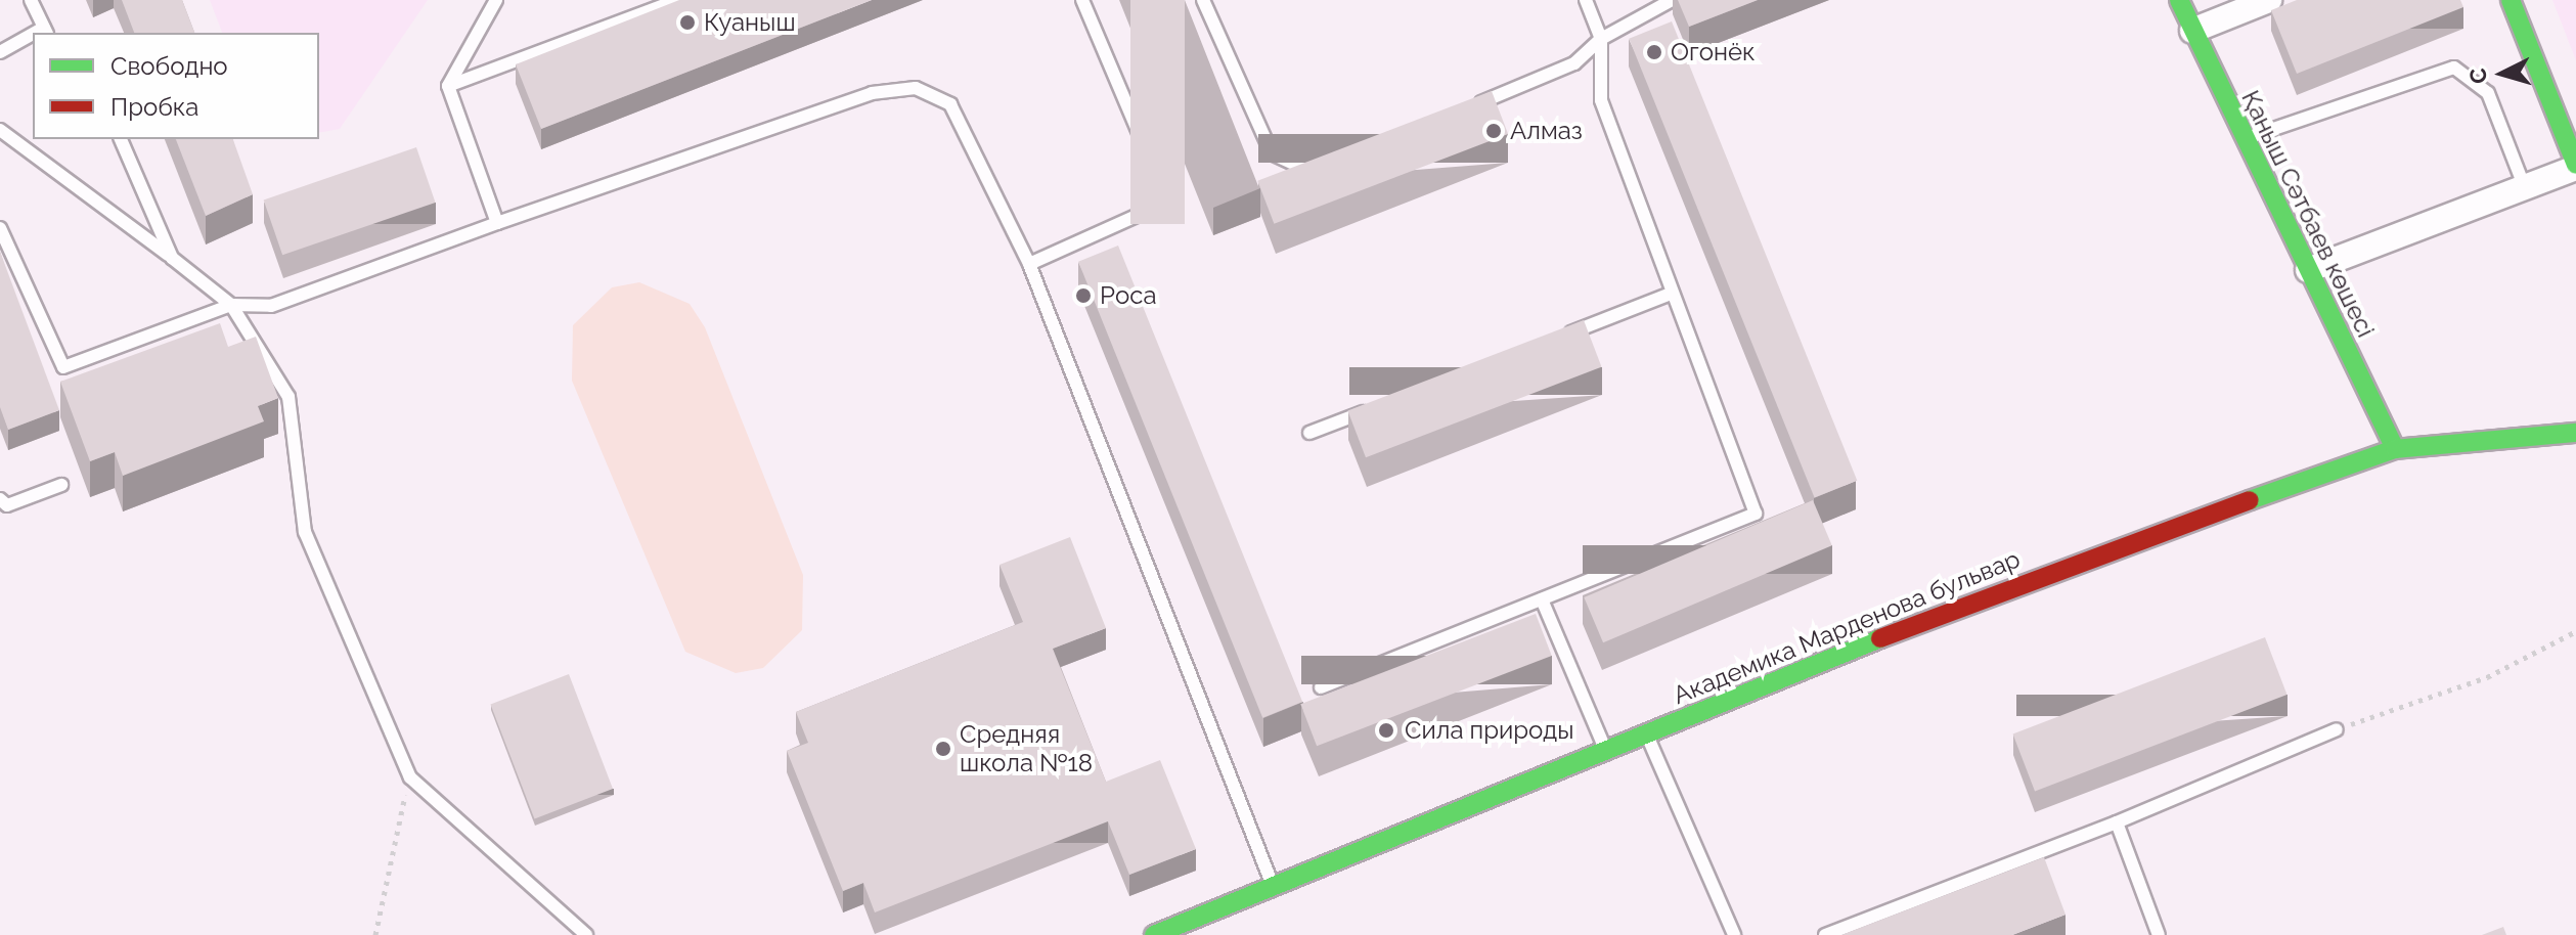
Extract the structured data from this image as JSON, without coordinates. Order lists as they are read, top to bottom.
{
  "streets": {
    "street": ["Қаныш Сәтбаев көшесі", "Академика Марденова бульвар"]
  },
  "crossings": [
    ["Қаныш Сәтбаев көшесі", "Академика Марденова бульвар"]
  ],
  "places": [
    "Куаныш",
    "Огонёк",
    "Алмаз",
    "Роса",
    "Сила природы",
    "Средняя школа №18"
  ],
  "legend": ["Свободно", "Пробка"],
  "north": "left"
}
